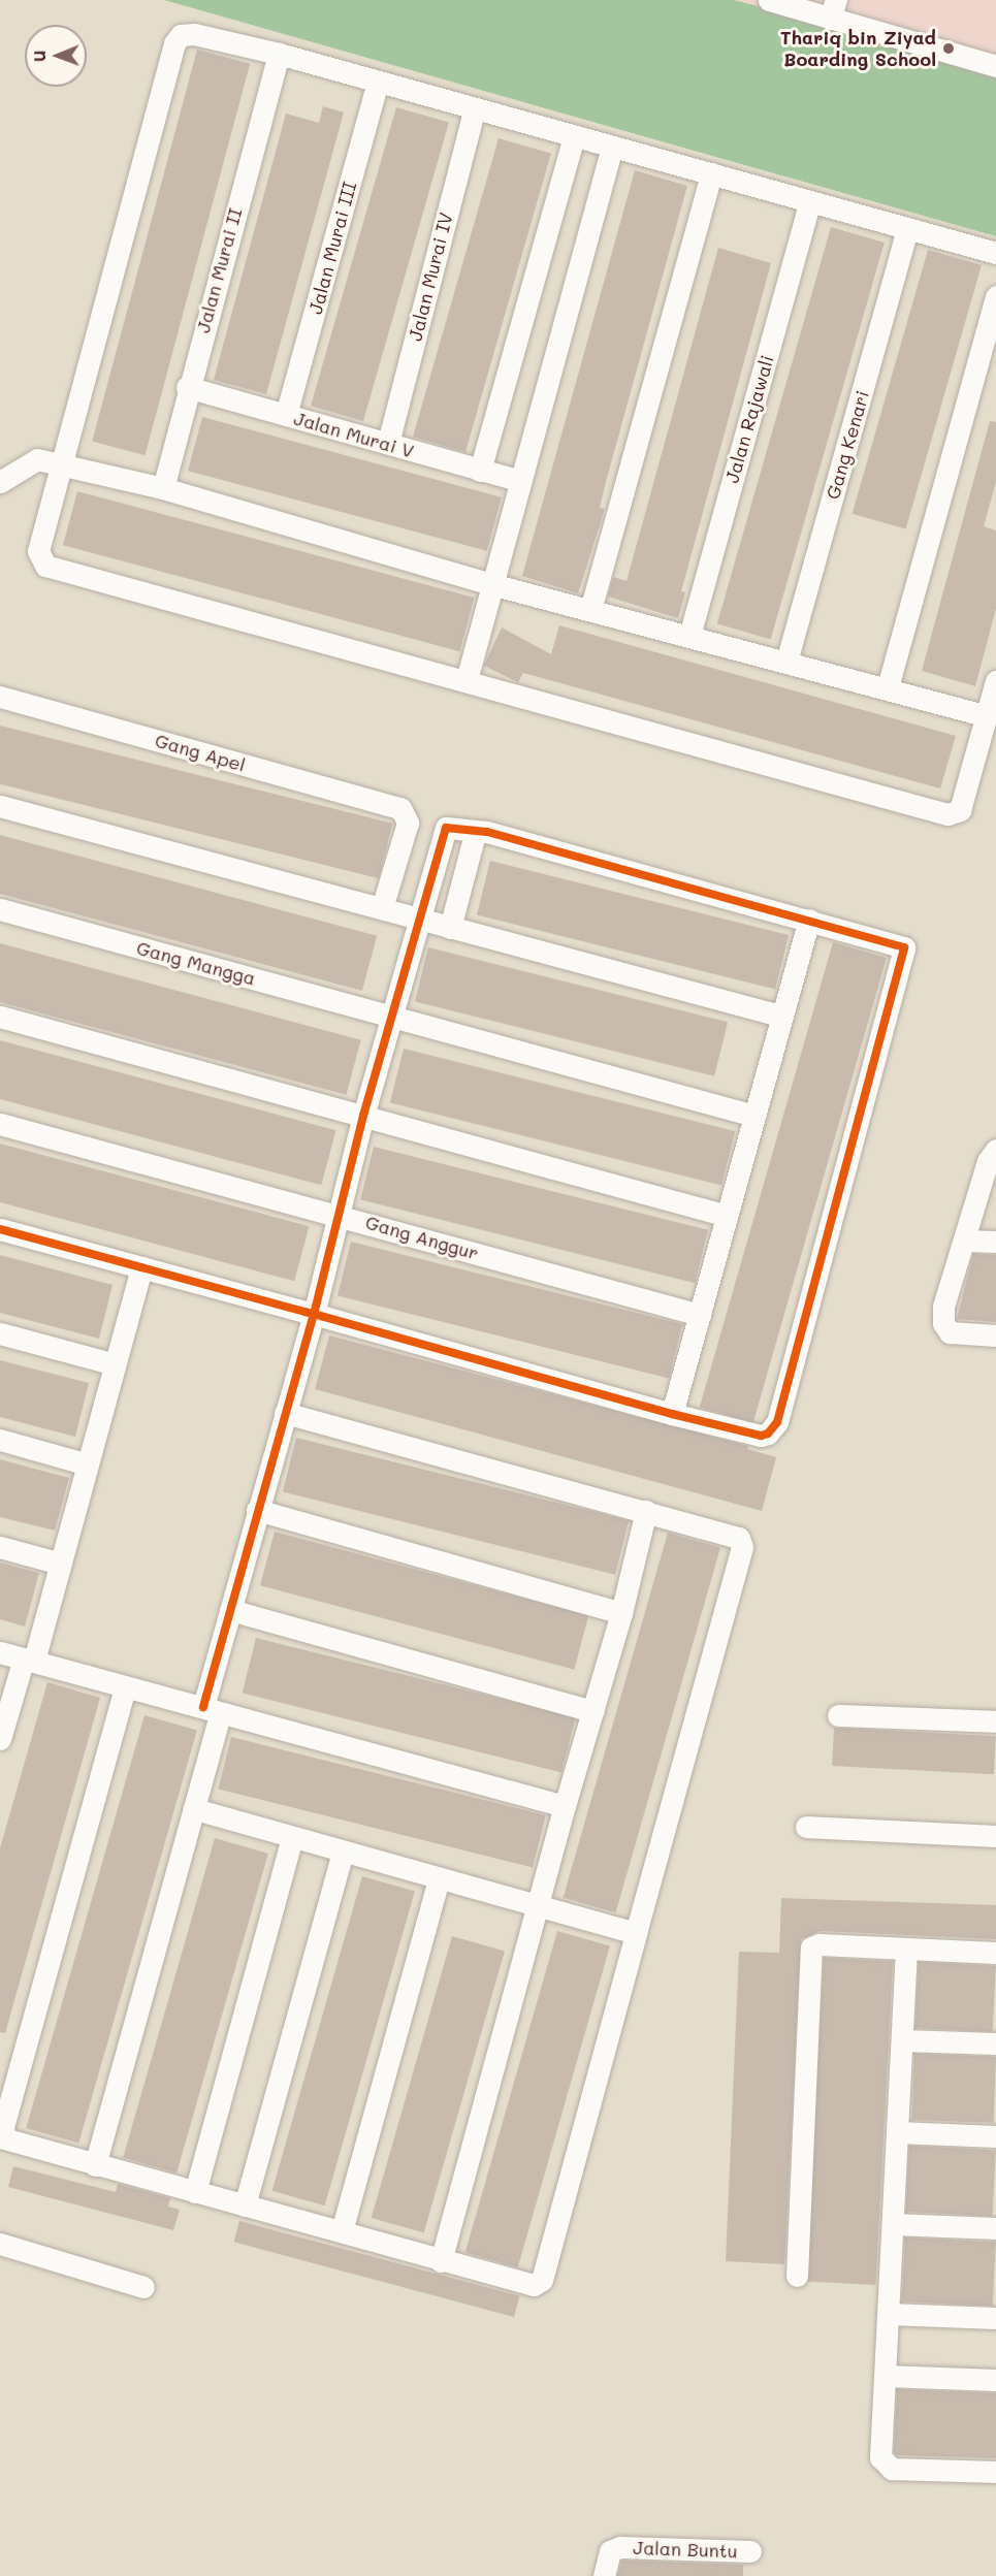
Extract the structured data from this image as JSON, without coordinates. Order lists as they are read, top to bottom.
{
  "streets": {
    "street": [
      "Jalan Murai III",
      "Jalan Murai II",
      "Jalan Murai IV",
      "Jalan Rajawali",
      "Jalan Murai V",
      "Gang Kenari",
      "Gang Apel",
      "Gang Mangga",
      "Gang Anggur",
      "Jalan Buntu"
    ]
  },
  "crossings": [
    ["Jalan Murai III", "Jalan Murai V"],
    ["Jalan Murai II", "Jalan Murai V"],
    ["Jalan Murai IV", "Jalan Murai V"]
  ],
  "places": ["Thariq bin Ziyad Boarding School"],
  "north": "left"
}
